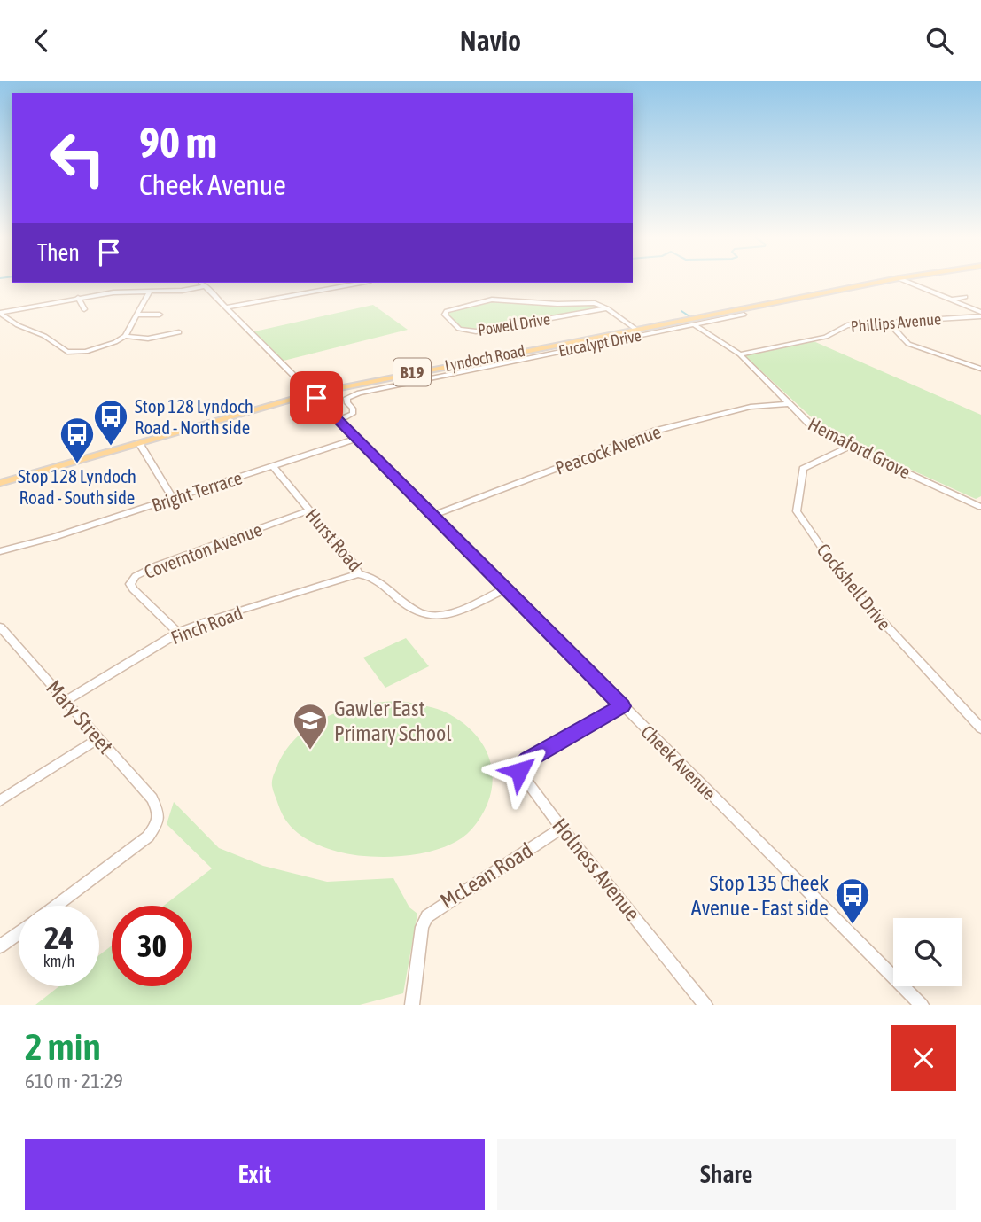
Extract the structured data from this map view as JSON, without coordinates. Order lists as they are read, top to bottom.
{
  "streets": {
    "main road": ["Lyndoch Road", "B19"],
    "street": [
      "Phillips Avenue",
      "Powell Drive",
      "Eucalypt Drive",
      "Hemaford Grove",
      "Peacock Avenue",
      "Bright Terrace",
      "Hurst Road",
      "Covernton Avenue",
      "Cockshell Drive",
      "Finch Road",
      "Mary Street",
      "Cheek Avenue",
      "Holness Avenue",
      "McLean Road"
    ]
  },
  "crossings": [
    ["Phillips Avenue", "Hemaford Grove"],
    ["Powell Drive", "Lyndoch Road"],
    ["Eucalypt Drive", "Hemaford Grove"],
    ["Eucalypt Drive", "Cheek Avenue"],
    ["Lyndoch Road", "Cheek Avenue"],
    ["Hemaford Grove", "Peacock Avenue"],
    ["Hemaford Grove", "Cockshell Drive"],
    ["Peacock Avenue", "Cheek Avenue"],
    ["Bright Terrace", "Hurst Road"],
    ["Bright Terrace", "Cheek Avenue"],
    ["Hurst Road", "Covernton Avenue"],
    ["Hurst Road", "Finch Road"],
    ["Hurst Road", "Cheek Avenue"],
    ["Covernton Avenue", "Finch Road"],
    ["Finch Road", "Mary Street"],
    ["Cheek Avenue", "Holness Avenue"],
    ["Holness Avenue", "McLean Road"]
  ],
  "places": {
    "bus stop": ["Stop 128 Lyndoch Road - North side", "Stop 128 Lyndoch Road - South side", "Stop 135 Cheek Avenue - East side"],
    "school or university": ["Gawler East Primary School"]
  },
  "page": {
    "header": "Navio",
    "turn": ["90 m", "Cheek Avenue"],
    "then": "Then",
    "speed": "24 km/h",
    "limit": "30",
    "heading": ["2 min", "610 m · 21:29"],
    "buttons": ["Exit", "Share"]
  }
}
